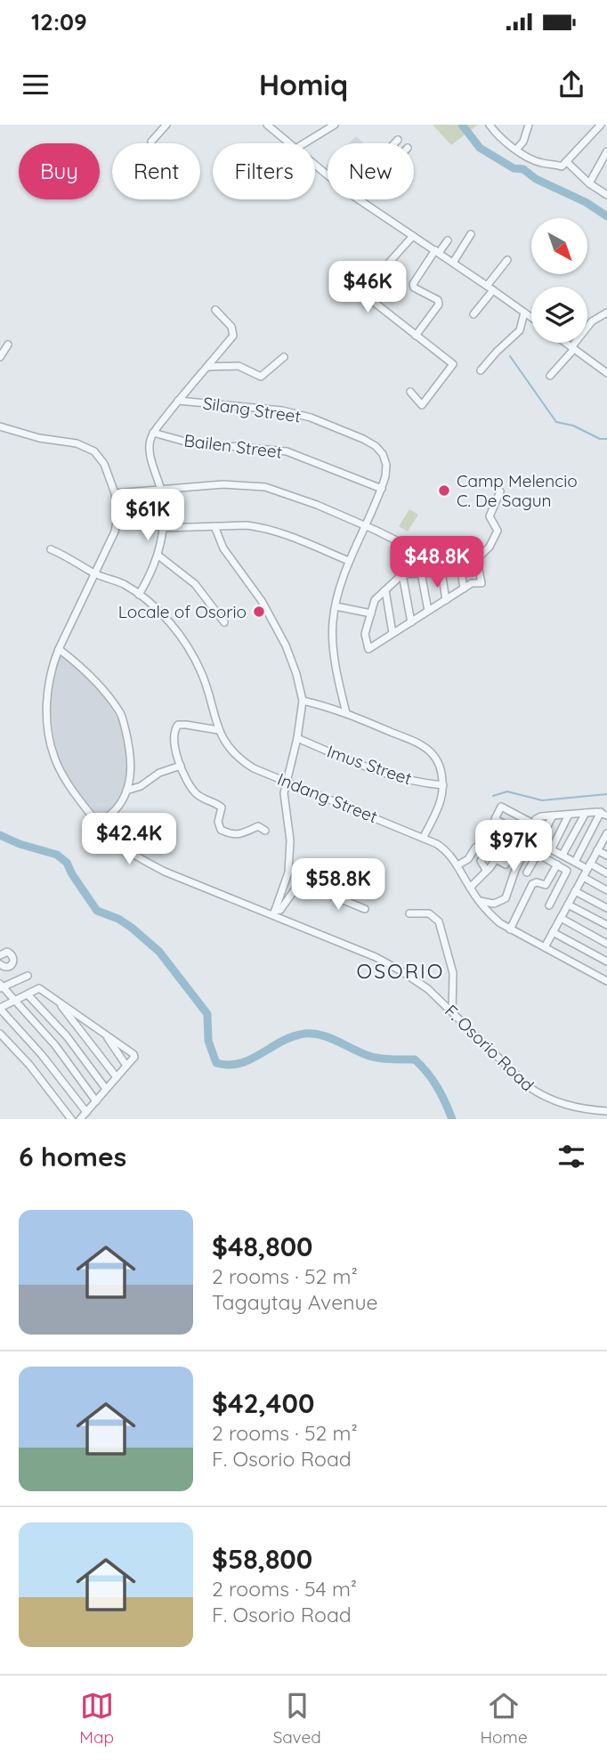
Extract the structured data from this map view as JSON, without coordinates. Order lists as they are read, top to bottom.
{
  "streets": {
    "street": [
      "Silang Street",
      "Bailen Street",
      "Imus Street",
      "Indang Street",
      "F. Osorio Road"
    ]
  },
  "crossings": [
    ["Silang Street", "Bailen Street"],
    ["Indang Street", "F. Osorio Road"]
  ],
  "districts": ["OSORIO"],
  "places": ["Camp Melencio C. De Sagun", "Locale of Osorio"],
  "north": "bottom right",
  "page": {
    "status": "12:09",
    "header": "Homiq",
    "chip": [
      "Buy",
      "Rent",
      "Filters",
      "New"
    ],
    "price": [
      "$46K",
      "$61K",
      "$48.8K",
      "$42.4K",
      "$97K",
      "$58.8K"
    ],
    "heading": "6 homes",
    "list": [
      {
        "name": "$48,800",
        "note": "2 rooms · 52 m² · Tagaytay Avenue"
      },
      {
        "name": "$42,400",
        "note": "2 rooms · 52 m² · F. Osorio Road"
      },
      {
        "name": "$58,800",
        "note": "2 rooms · 54 m² · F. Osorio Road"
      }
    ],
    "tabs": ["Map", "Saved", "Home"]
  }
}
